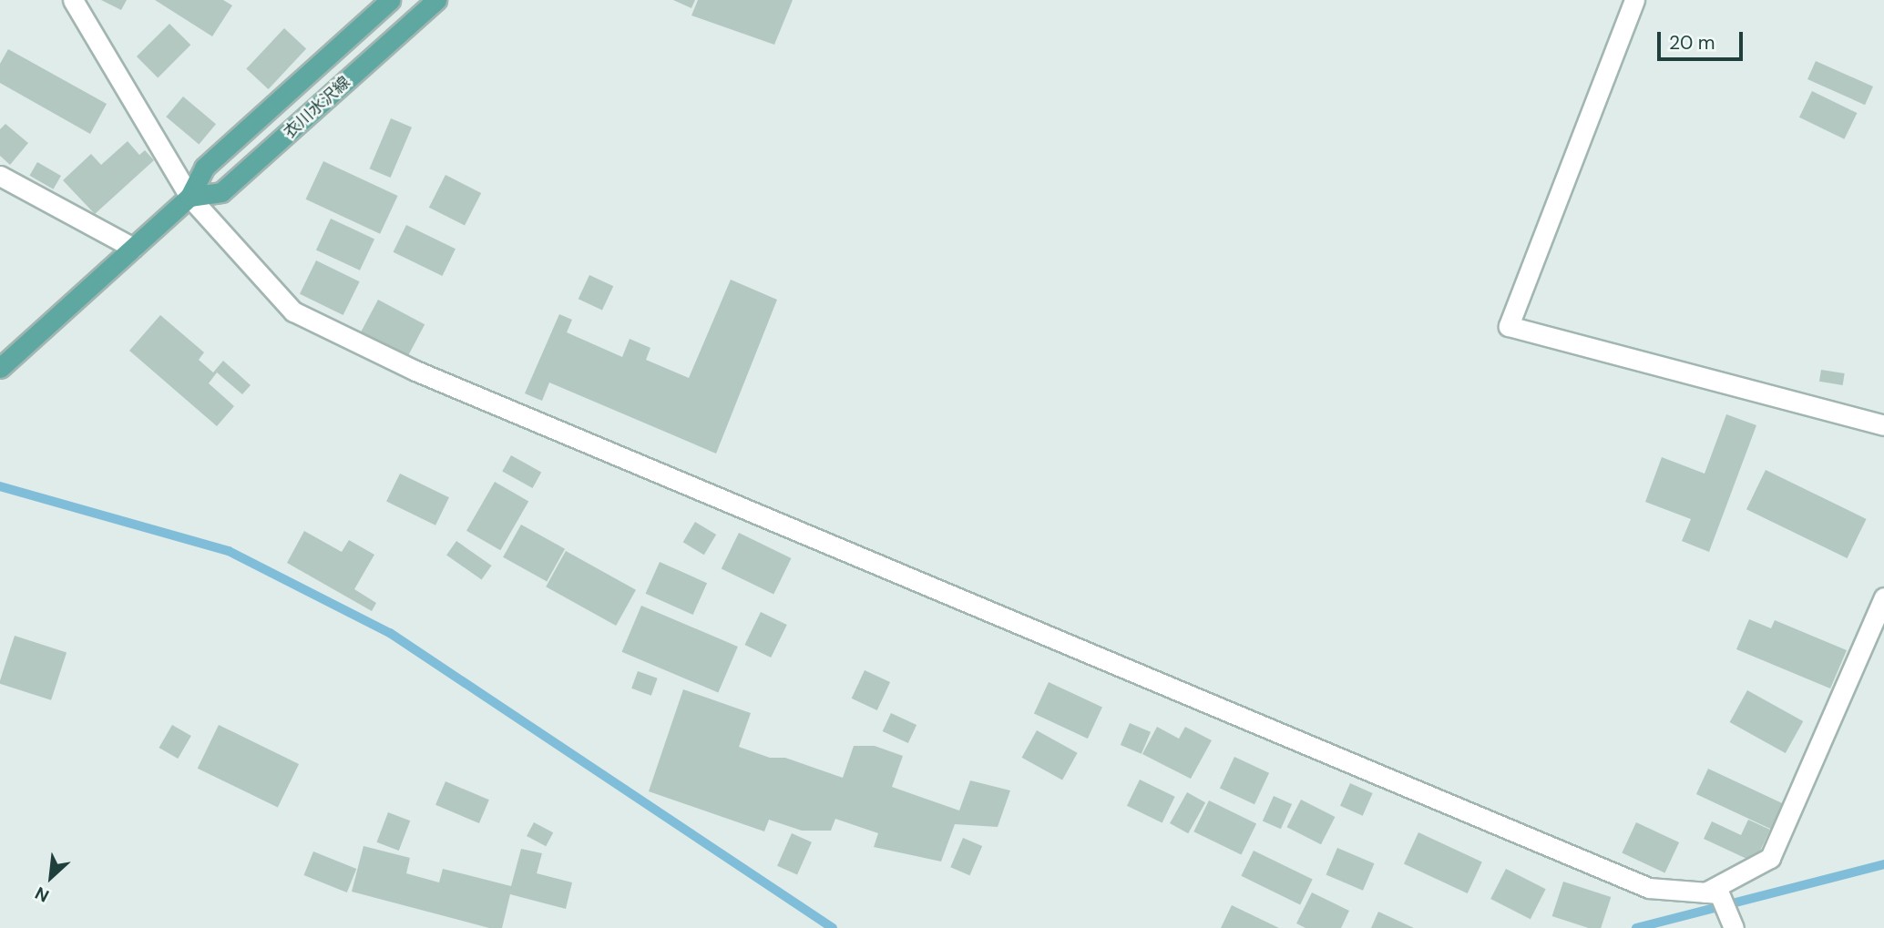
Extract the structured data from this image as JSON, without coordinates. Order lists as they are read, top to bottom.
{
  "streets": {
    "main road": ["衣川水沢線"]
  },
  "scale_bar": "20 m",
  "north": "bottom left"
}
